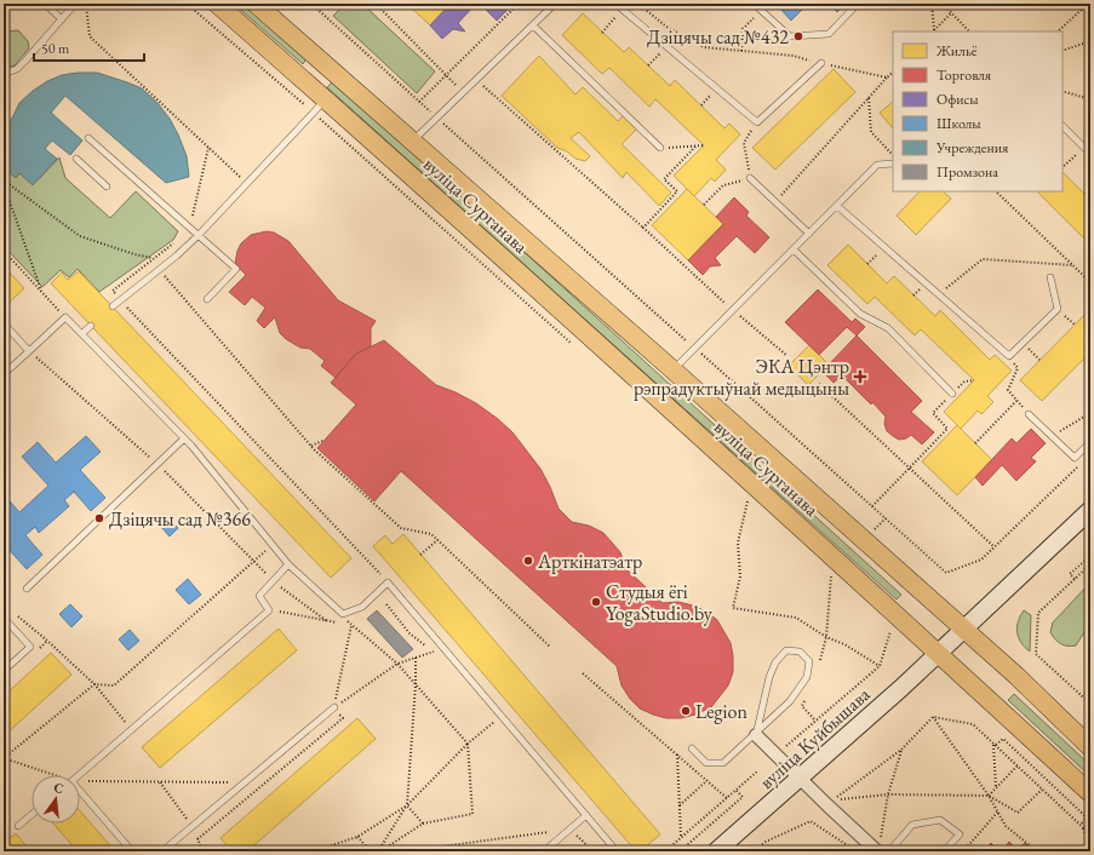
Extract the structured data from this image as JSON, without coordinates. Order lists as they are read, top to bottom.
{
  "streets": {
    "main road": ["вуліца Сурганава", "вуліца Куйбышава"]
  },
  "crossings": [
    ["вуліца Сурганава", "вуліца Куйбышава"]
  ],
  "places": {
    "other": [
      "Дзіцячы сад №432",
      "Дзіцячы сад №366",
      "Арткінатэатр",
      "Студыя ёгі YogaStudio.by",
      "Legion"
    ],
    "health": ["ЭКА Цэнтр рэпрадуктыўнай медыцыны"]
  },
  "legend": [
    "Жильё",
    "Торговля",
    "Офисы",
    "Школы",
    "Учреждения",
    "Промзона"
  ],
  "scale_bar": "50 m",
  "north": "top"
}
